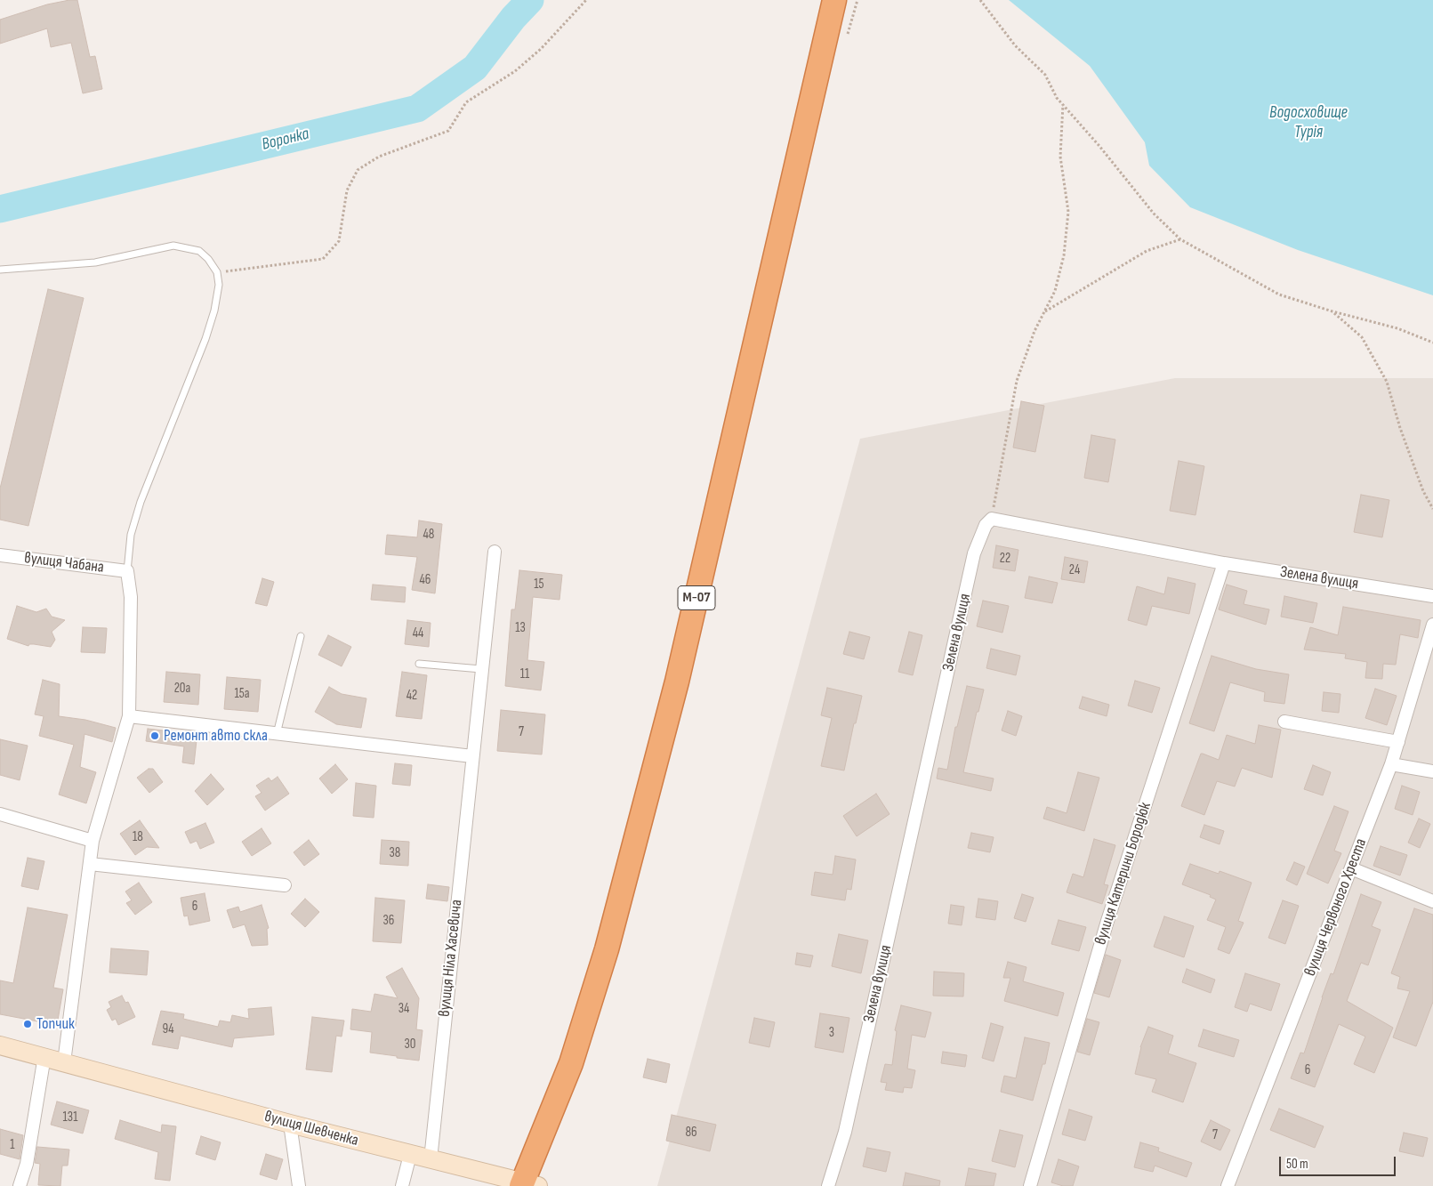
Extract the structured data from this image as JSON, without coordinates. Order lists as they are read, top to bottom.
{
  "streets": {
    "highway": ["М-07"],
    "street": [
      "вулиця Чабана",
      "Зелена вулиця",
      "вулиця Катерини Бородюк",
      "вулиця Червоного Хреста",
      "вулиця Ніла Хасевича",
      "вулиця Шевченка"
    ]
  },
  "crossings": [
    ["Зелена вулиця", "вулиця Катерини Бородюк"],
    ["М-07", "вулиця Шевченка"],
    ["вулиця Ніла Хасевича", "вулиця Шевченка"]
  ],
  "water": ["Водосховище Турія", "Воронка"],
  "places": ["Ремонт авто скла", "Топчик"],
  "house_numbers": [
    "48",
    "22",
    "24",
    "46",
    "15",
    "13",
    "44",
    "11",
    "20а",
    "15а",
    "42",
    "7",
    "18",
    "38",
    "6",
    "36",
    "34",
    "94",
    "3",
    "30",
    "6",
    "131",
    "86",
    "7",
    "1"
  ],
  "scale_bar": "50 m"
}
